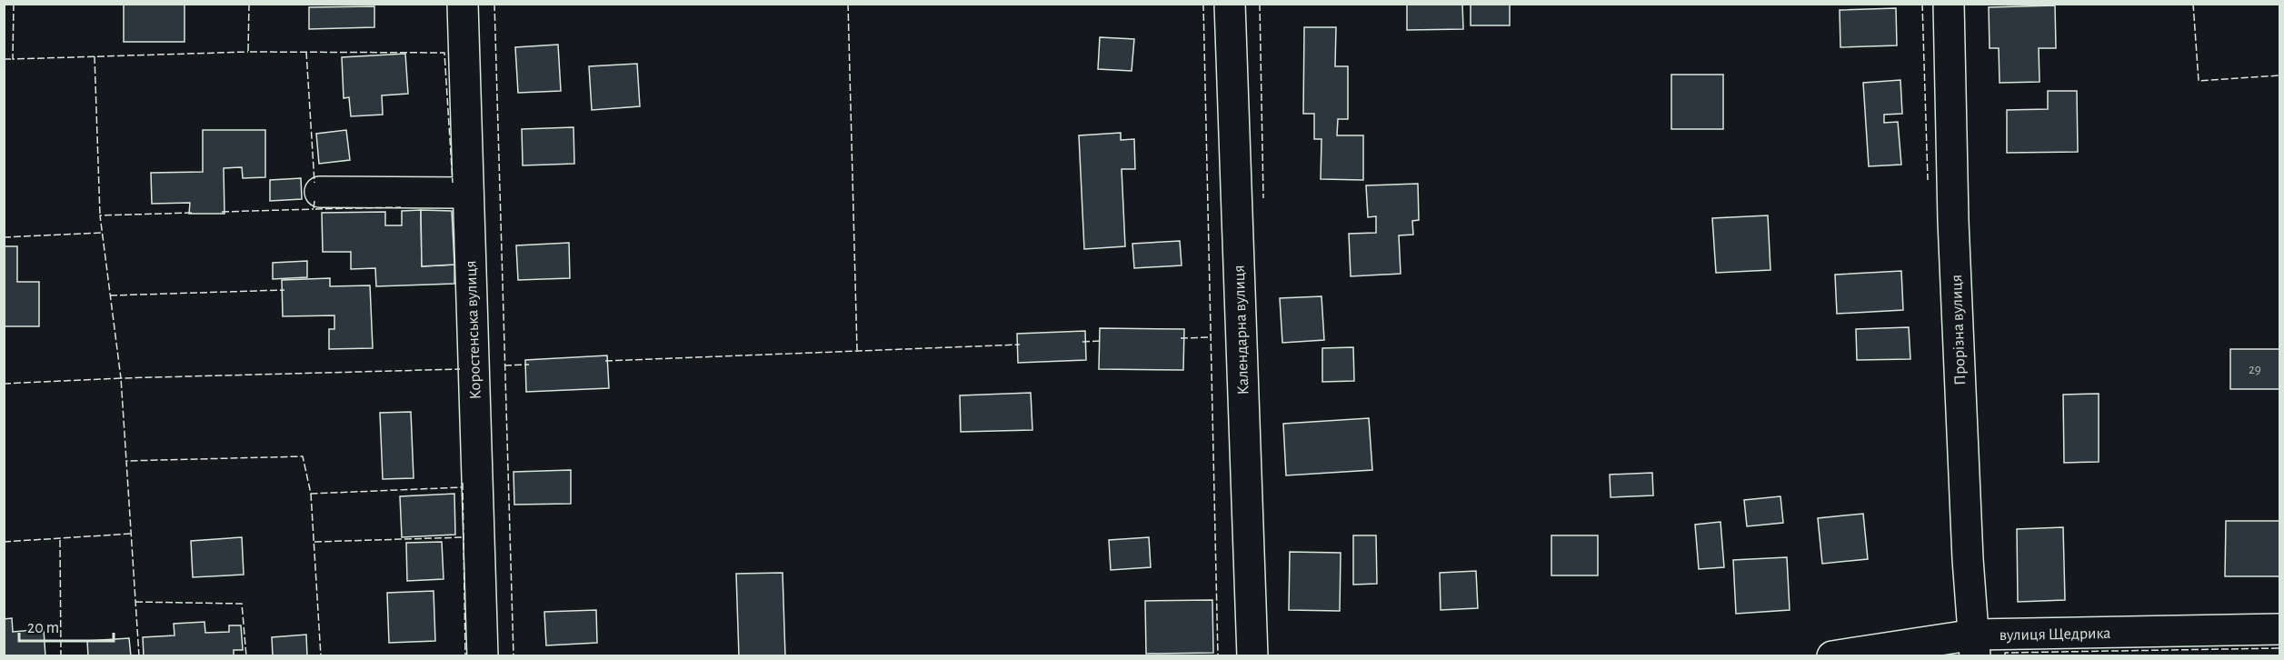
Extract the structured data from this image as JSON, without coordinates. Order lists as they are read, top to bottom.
{
  "streets": {
    "street": [
      "Коростенська вулиця",
      "Календарна вулиця",
      "Прорізна вулиця",
      "вулиця Щедрика"
    ]
  },
  "crossings": [
    ["Прорізна вулиця", "вулиця Щедрика"]
  ],
  "house_numbers": ["29"],
  "scale_bar": "20 m"
}
